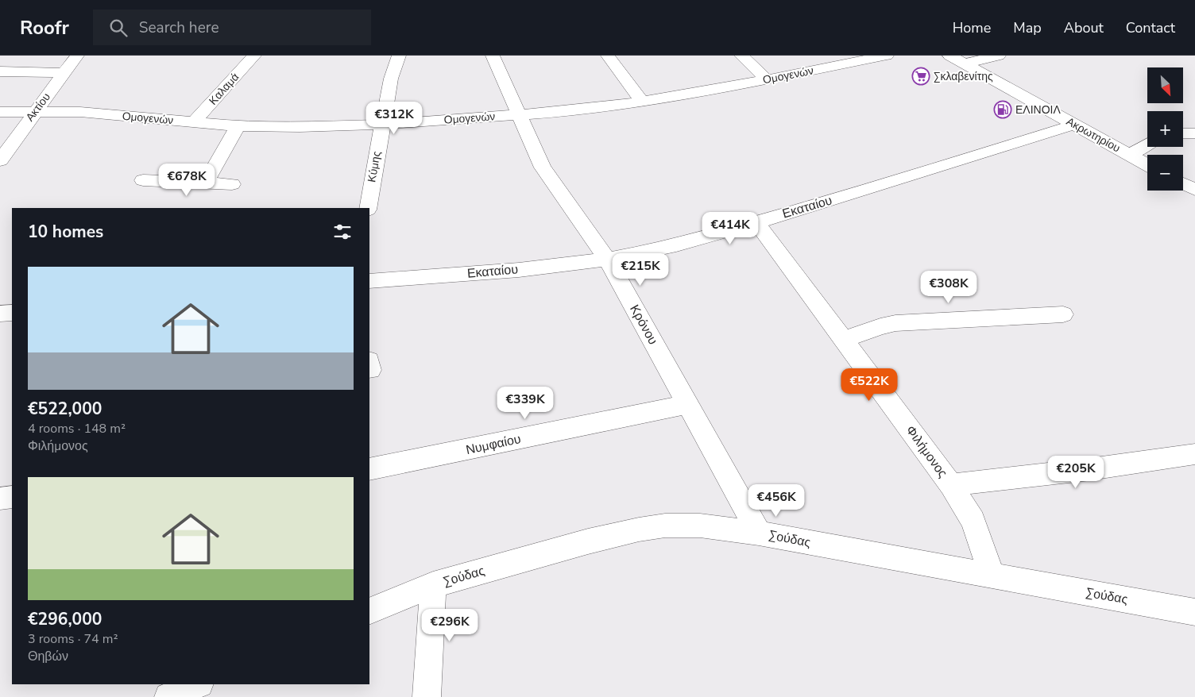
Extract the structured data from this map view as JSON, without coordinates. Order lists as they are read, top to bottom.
{
  "streets": {
    "street": [
      "Ομογενών",
      "Καλαμά",
      "Ακτίου",
      "Ακρωτηρίου",
      "Κύμης",
      "Εκαταίου",
      "Κρόνου",
      "Νυμφαίου",
      "Φιλήμονος",
      "Σούδας"
    ]
  },
  "crossings": [
    ["Ομογενών", "Καλαμά"],
    ["Ομογενών", "Ακτίου"],
    ["Ομογενών", "Κύμης"],
    ["Ομογενών", "Κρόνου"],
    ["Ακρωτηρίου", "Εκαταίου"],
    ["Εκαταίου", "Κρόνου"],
    ["Εκαταίου", "Φιλήμονος"],
    ["Κρόνου", "Νυμφαίου"],
    ["Κρόνου", "Σούδας"],
    ["Φιλήμονος", "Σούδας"]
  ],
  "places": {
    "supermarket": ["Σκλαβενίτης"],
    "fuel station": ["ΕΛΙΝΟΙΛ"]
  },
  "north": "bottom right",
  "page": {
    "header": "Roofr",
    "search": "Search here",
    "nav": [
      "Home",
      "Map",
      "About",
      "Contact"
    ],
    "map_buttons": ["+", "−"],
    "price": [
      "€312K",
      "€678K",
      "€414K",
      "€215K",
      "€308K",
      "€522K",
      "€339K",
      "€205K",
      "€456K",
      "€296K"
    ],
    "heading": "10 homes",
    "list": [
      {
        "name": "€522,000",
        "note": "4 rooms · 148 m² · Φιλήμονος"
      },
      {
        "name": "€296,000",
        "note": "3 rooms · 74 m² · Θηβών"
      }
    ]
  }
}
